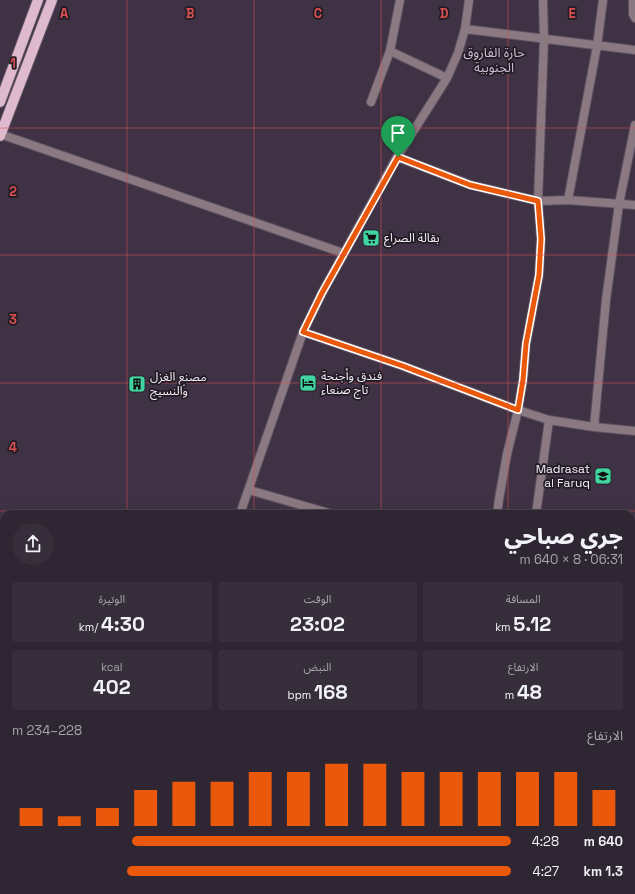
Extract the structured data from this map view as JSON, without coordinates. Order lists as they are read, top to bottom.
{
  "districts": ["حارة الفاروق الجنوبية"],
  "places": {
    "supermarket": ["بقالة الصراع"],
    "hotel": ["فندق وأجنحة تاج صنعاء"],
    "building": ["مصنع الغزل والنسيج"],
    "school or university": ["Madrasat al Faruq"]
  },
  "page": {
    "heading": ["جري صباحي", "06:31 · 8 × 640 m"],
    "stats": [
      ["المسافة", "5.12 km"],
      ["الوقت", "23:02"],
      ["الوتيرة", "4:30 /km"],
      ["الارتفاع", "48 m"],
      ["النبض", "168 bpm"],
      ["kcal", "402"]
    ],
    "chart": ["الارتفاع", "228–234 m"],
    "list": [
      {
        "name": "640 m",
        "note": "4:28"
      },
      {
        "name": "1.3 km",
        "note": "4:27"
      }
    ]
  },
  "grid": {
    "columns": [
      "A",
      "B",
      "C",
      "D",
      "E"
    ],
    "rows": [
      "1",
      "2",
      "3",
      "4"
    ]
  }
}
